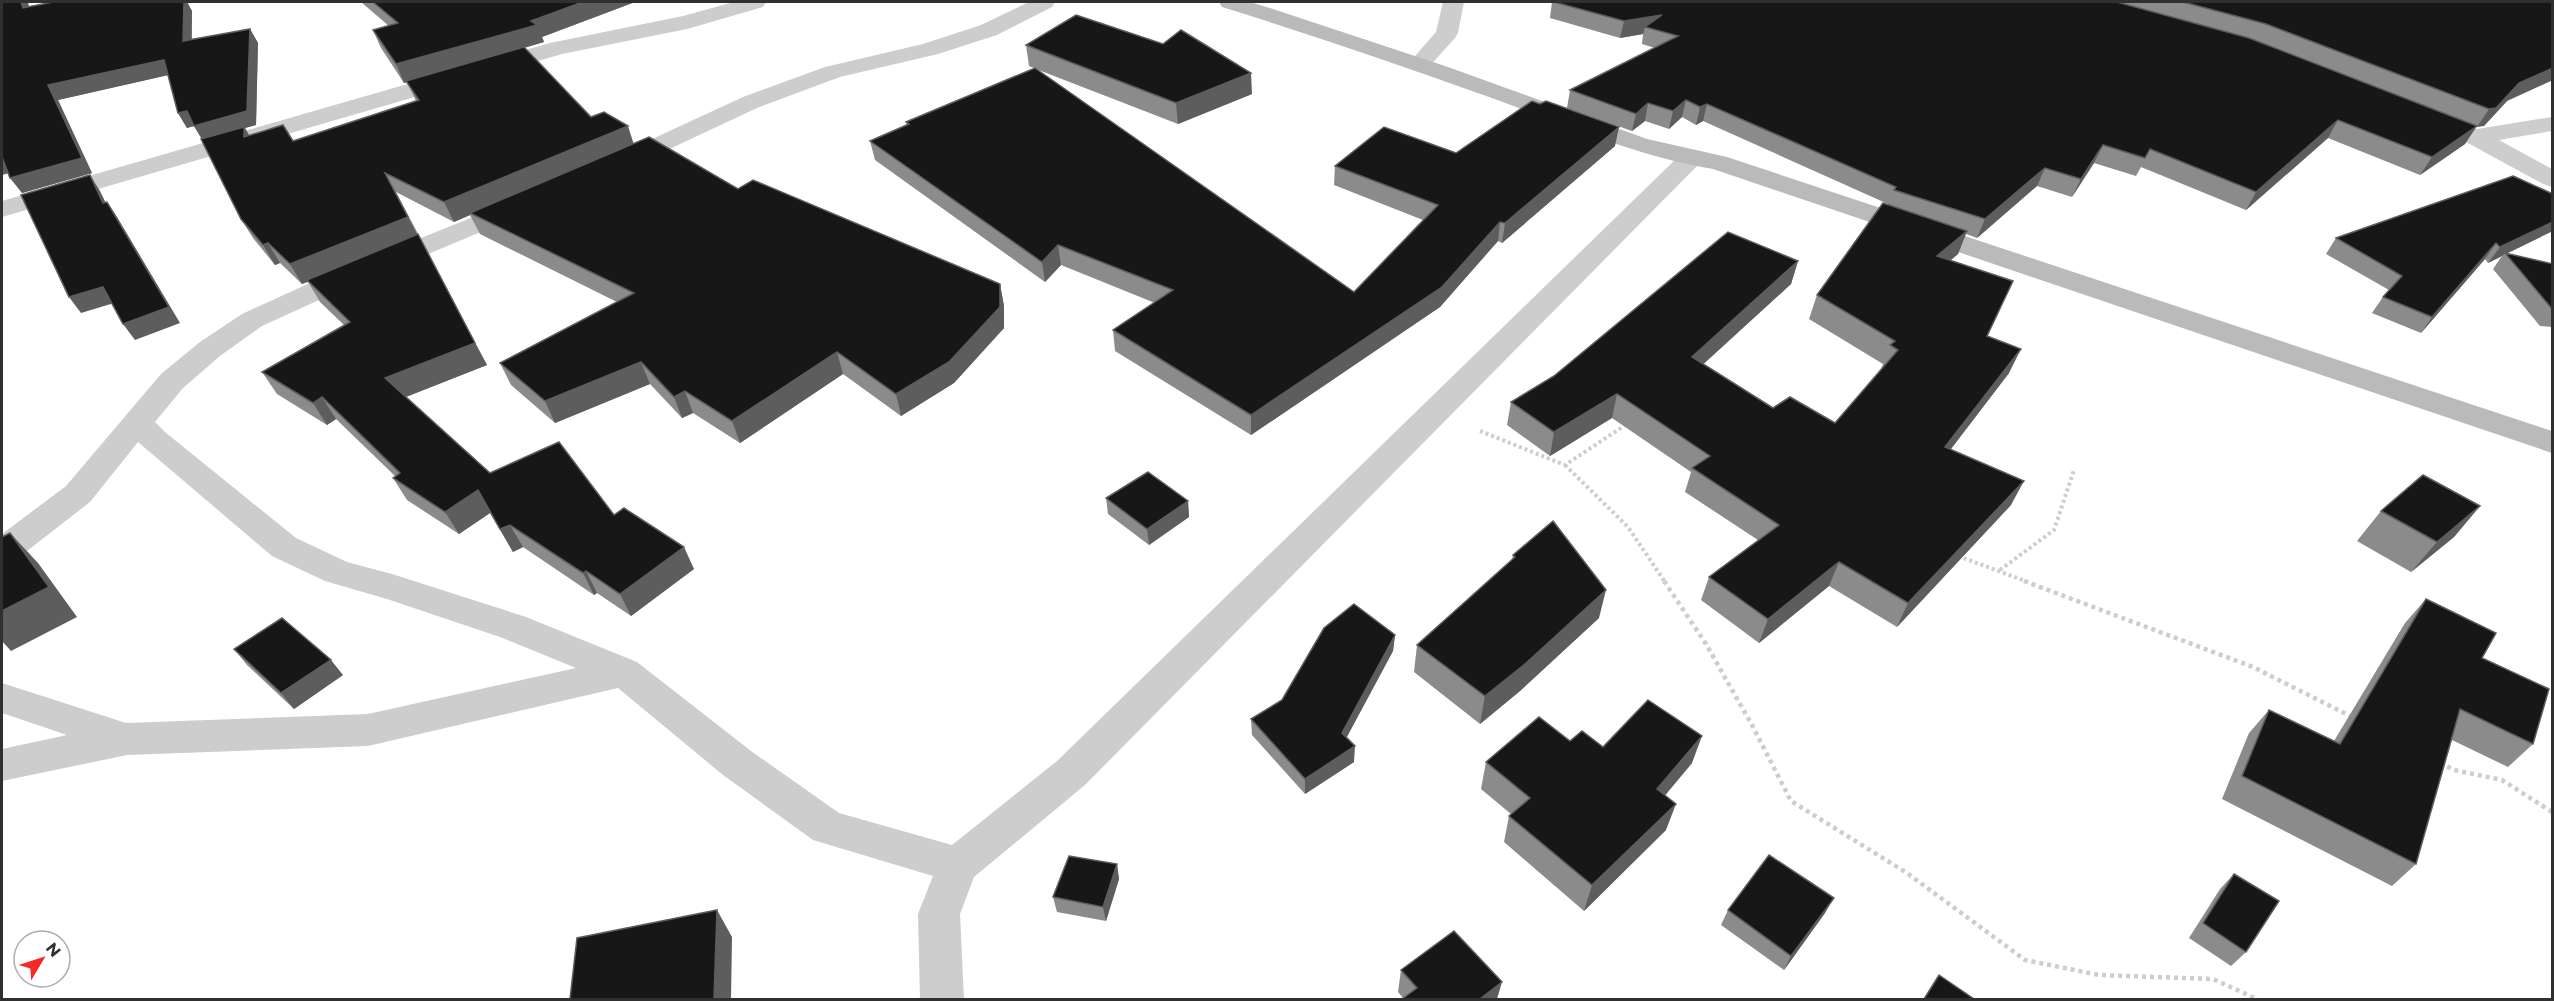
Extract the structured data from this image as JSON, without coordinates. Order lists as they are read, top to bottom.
{
  "north": "top right"
}
